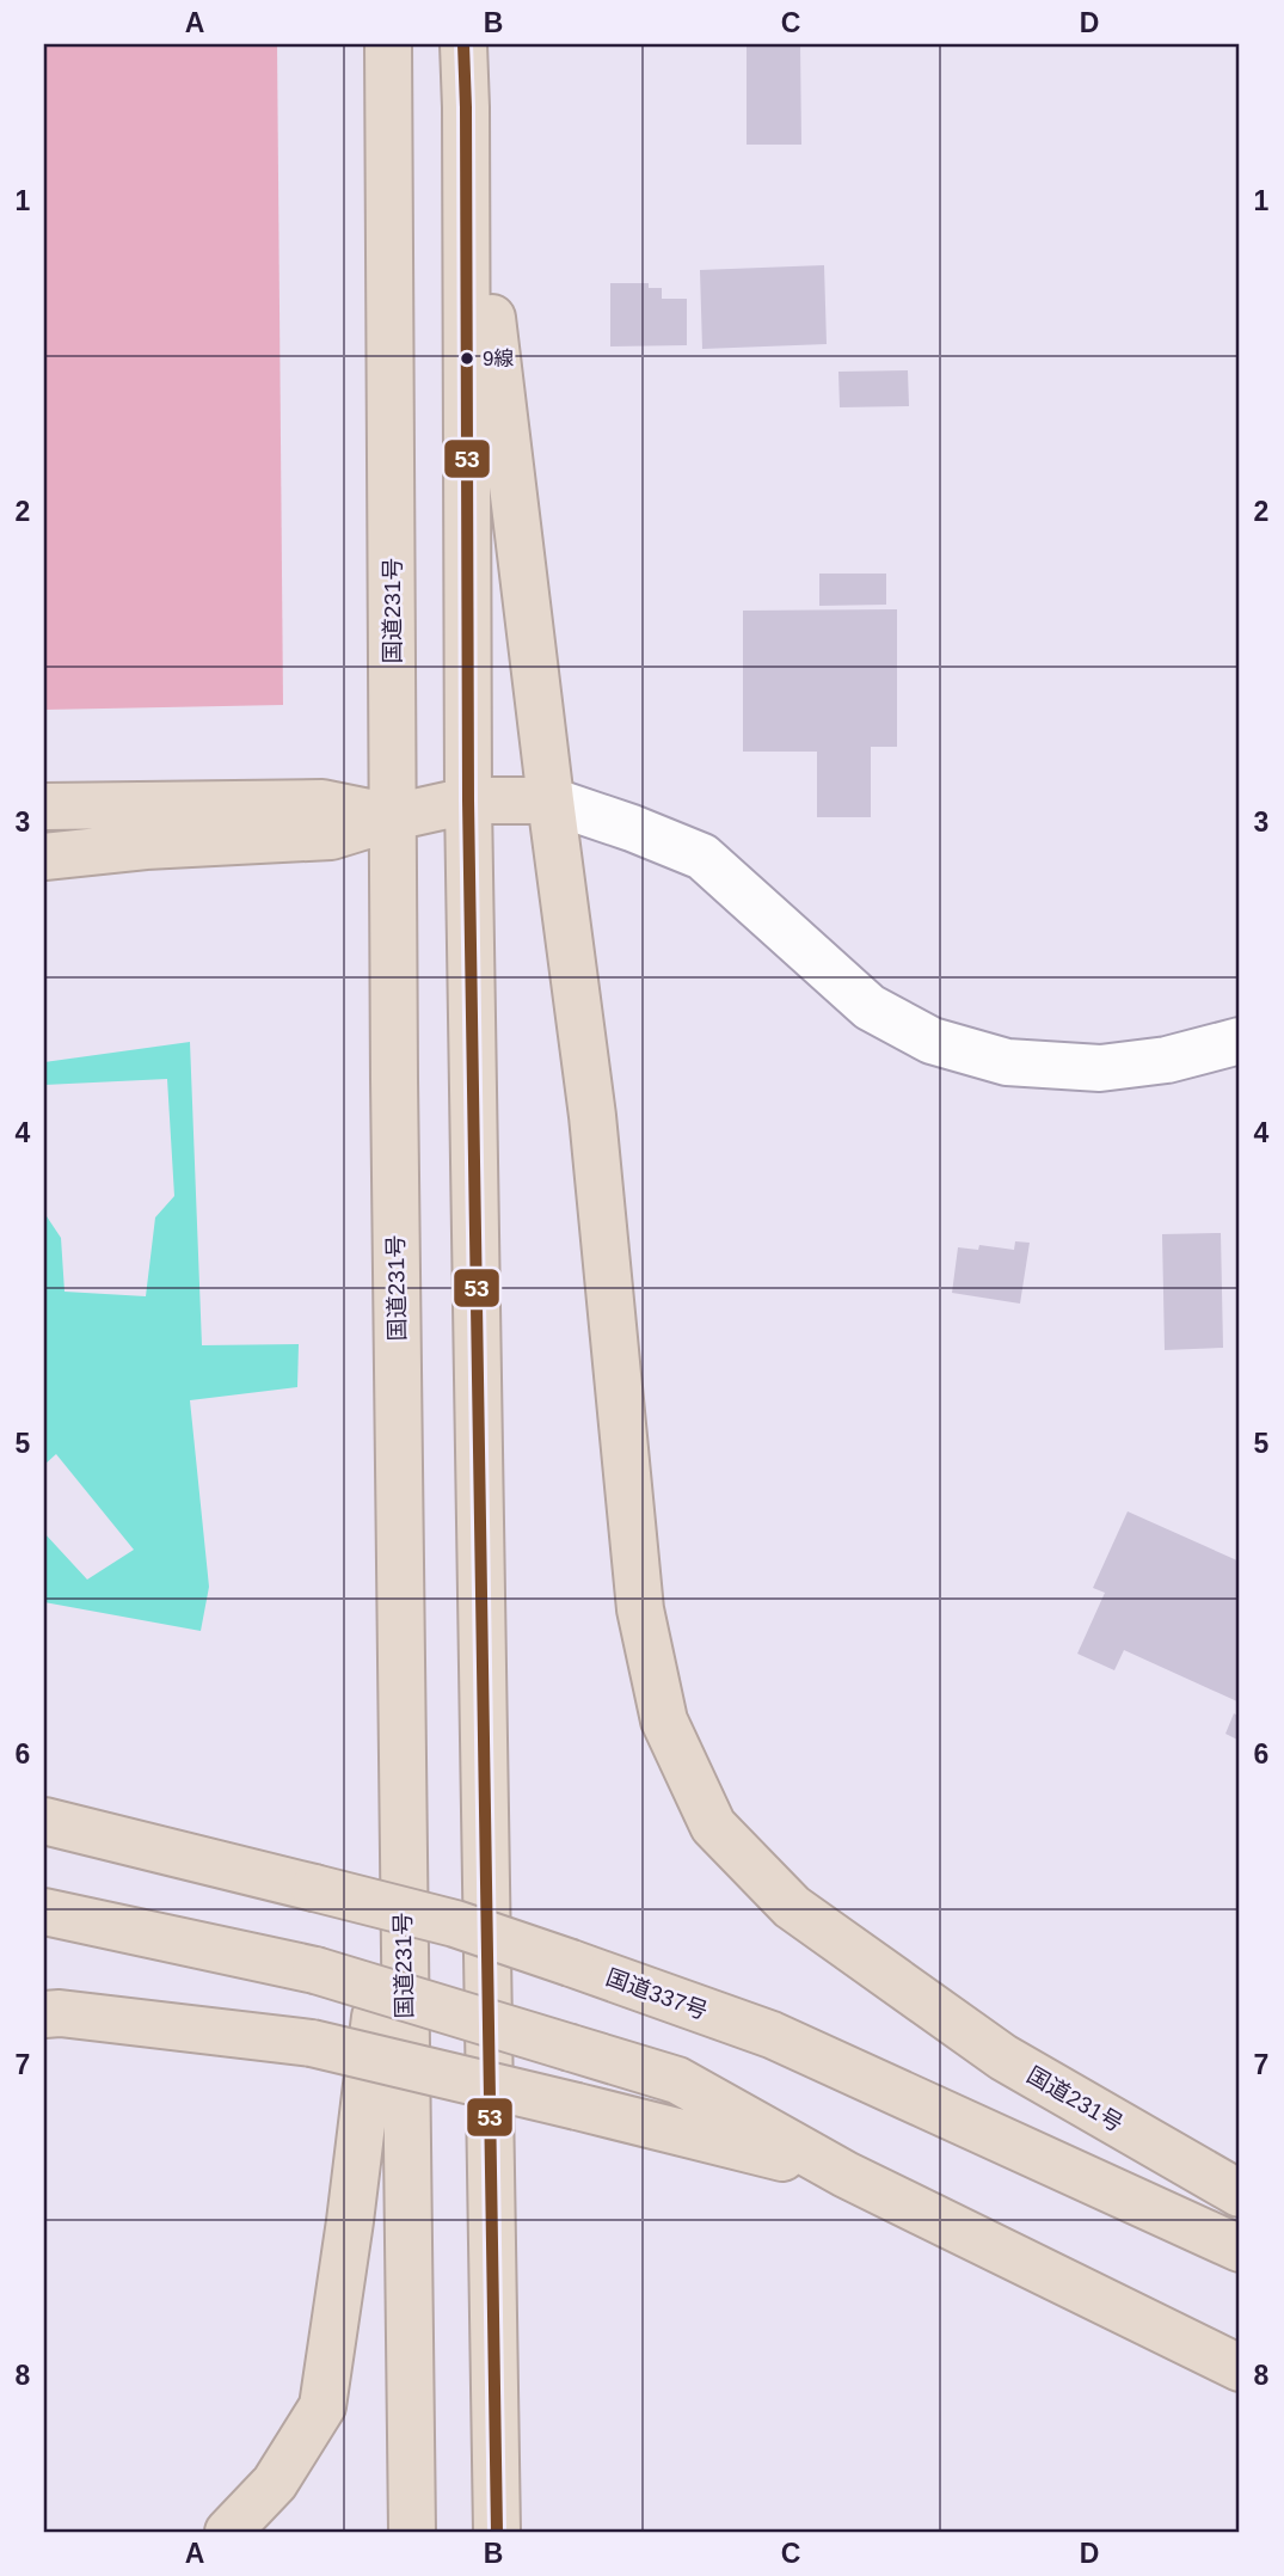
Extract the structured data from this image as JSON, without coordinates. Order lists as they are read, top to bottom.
{
  "streets": {
    "highway": ["国道231号", "国道337号"]
  },
  "places": ["9線"],
  "lines": ["transit line 53"],
  "grid": {
    "columns": [
      "A",
      "B",
      "C",
      "D"
    ],
    "rows": [
      "1",
      "2",
      "3",
      "4",
      "5",
      "6",
      "7",
      "8"
    ]
  }
}
